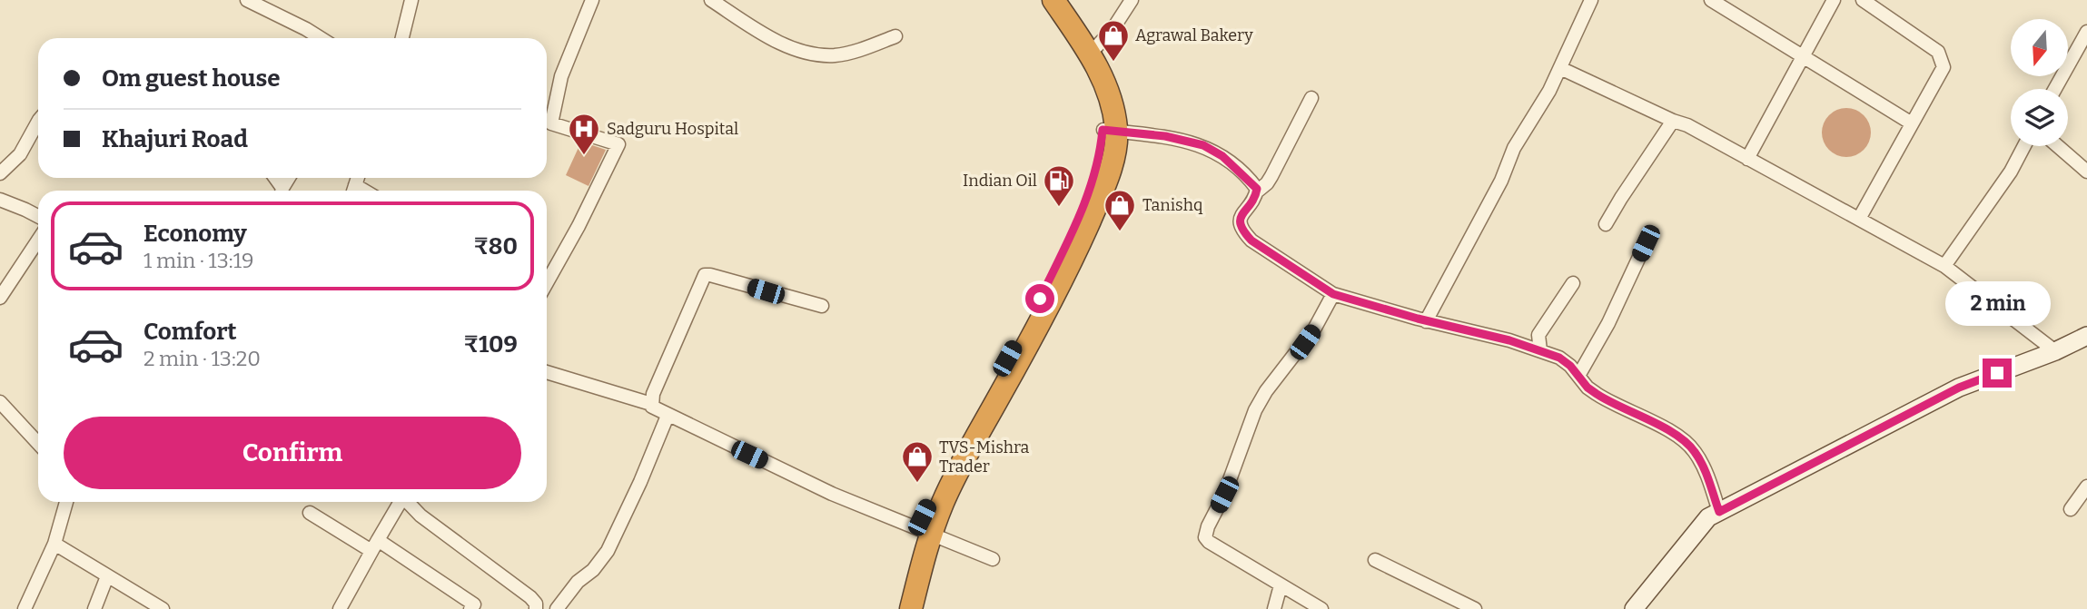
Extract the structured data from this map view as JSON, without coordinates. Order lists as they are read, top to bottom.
{
  "places": {
    "shop": ["Agrawal Bakery", "Tanishq", "TVS-Mishra Trader"],
    "hospital": ["Sadguru Hospital"],
    "fuel station": ["Indian Oil"]
  },
  "north": "bottom",
  "page": {
    "banner": ["Om guest house", "Khajuri Road"],
    "list": [
      {
        "name": "Economy",
        "note": "1 min · 13:19",
        "value": "₹80"
      },
      {
        "name": "Comfort",
        "note": "2 min · 13:20",
        "value": "₹109"
      }
    ],
    "bubble": "2 min",
    "buttons": "Confirm"
  }
}
